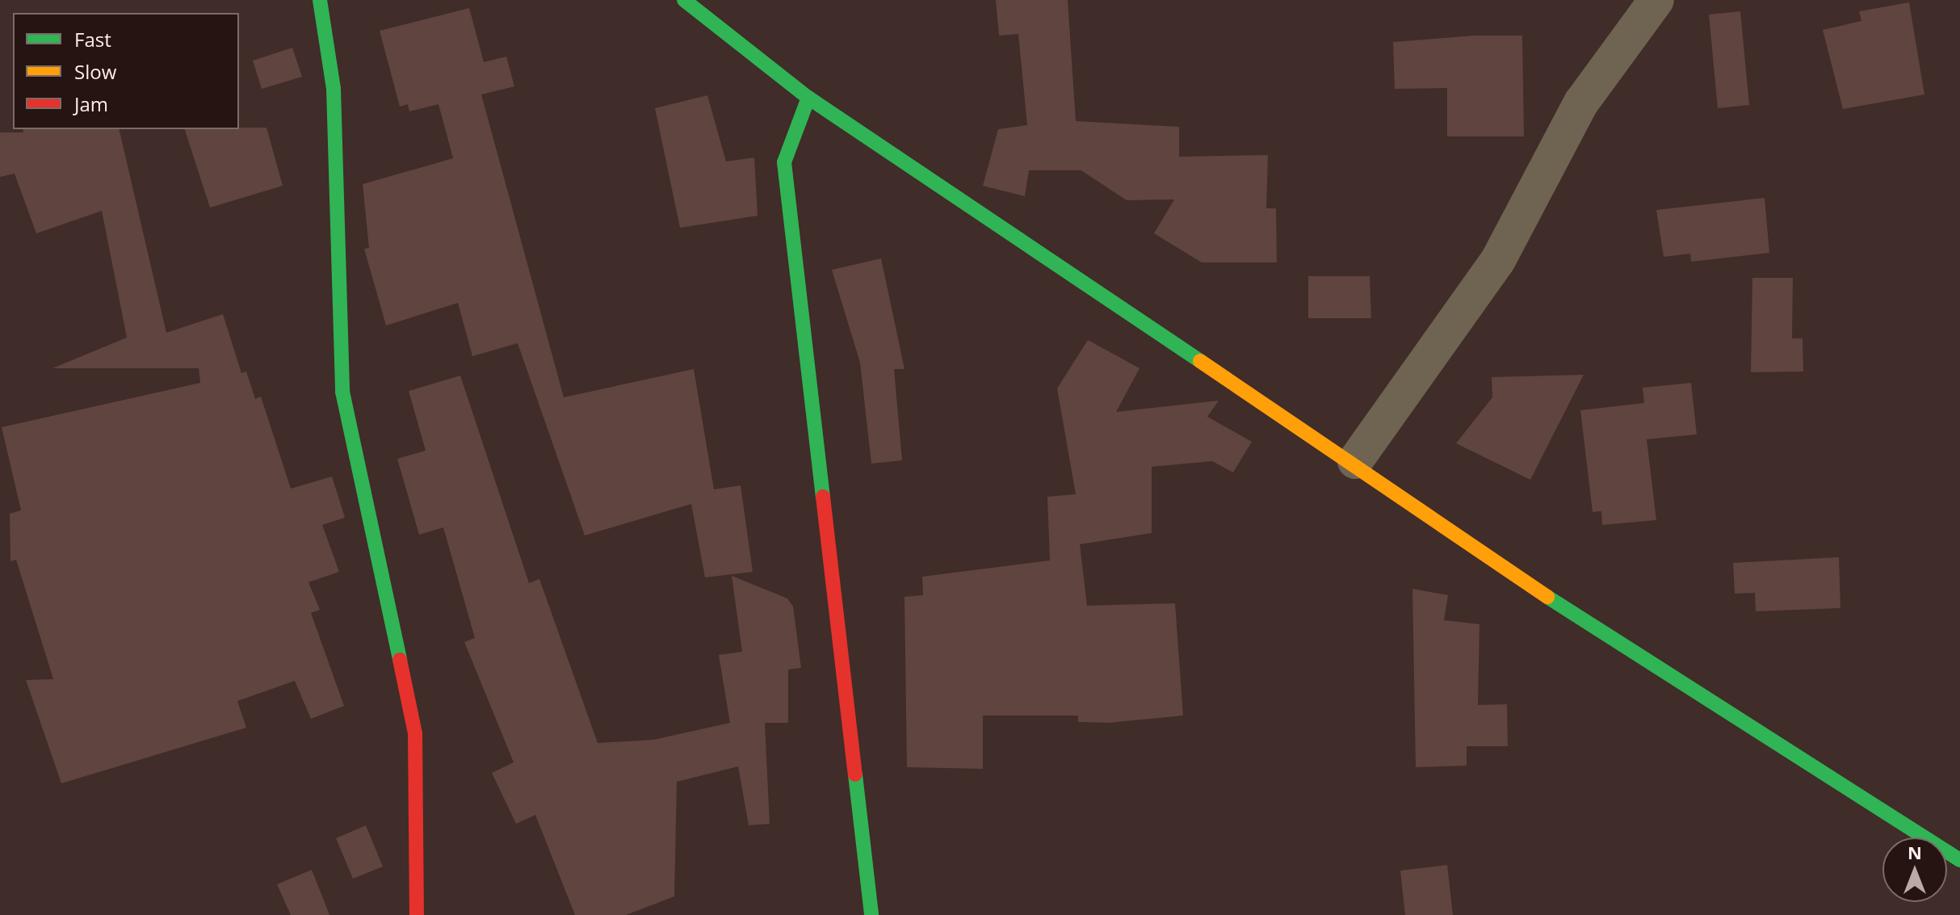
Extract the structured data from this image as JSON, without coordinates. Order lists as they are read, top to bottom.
{
  "legend": ["Fast", "Slow", "Jam"],
  "north": "top"
}
